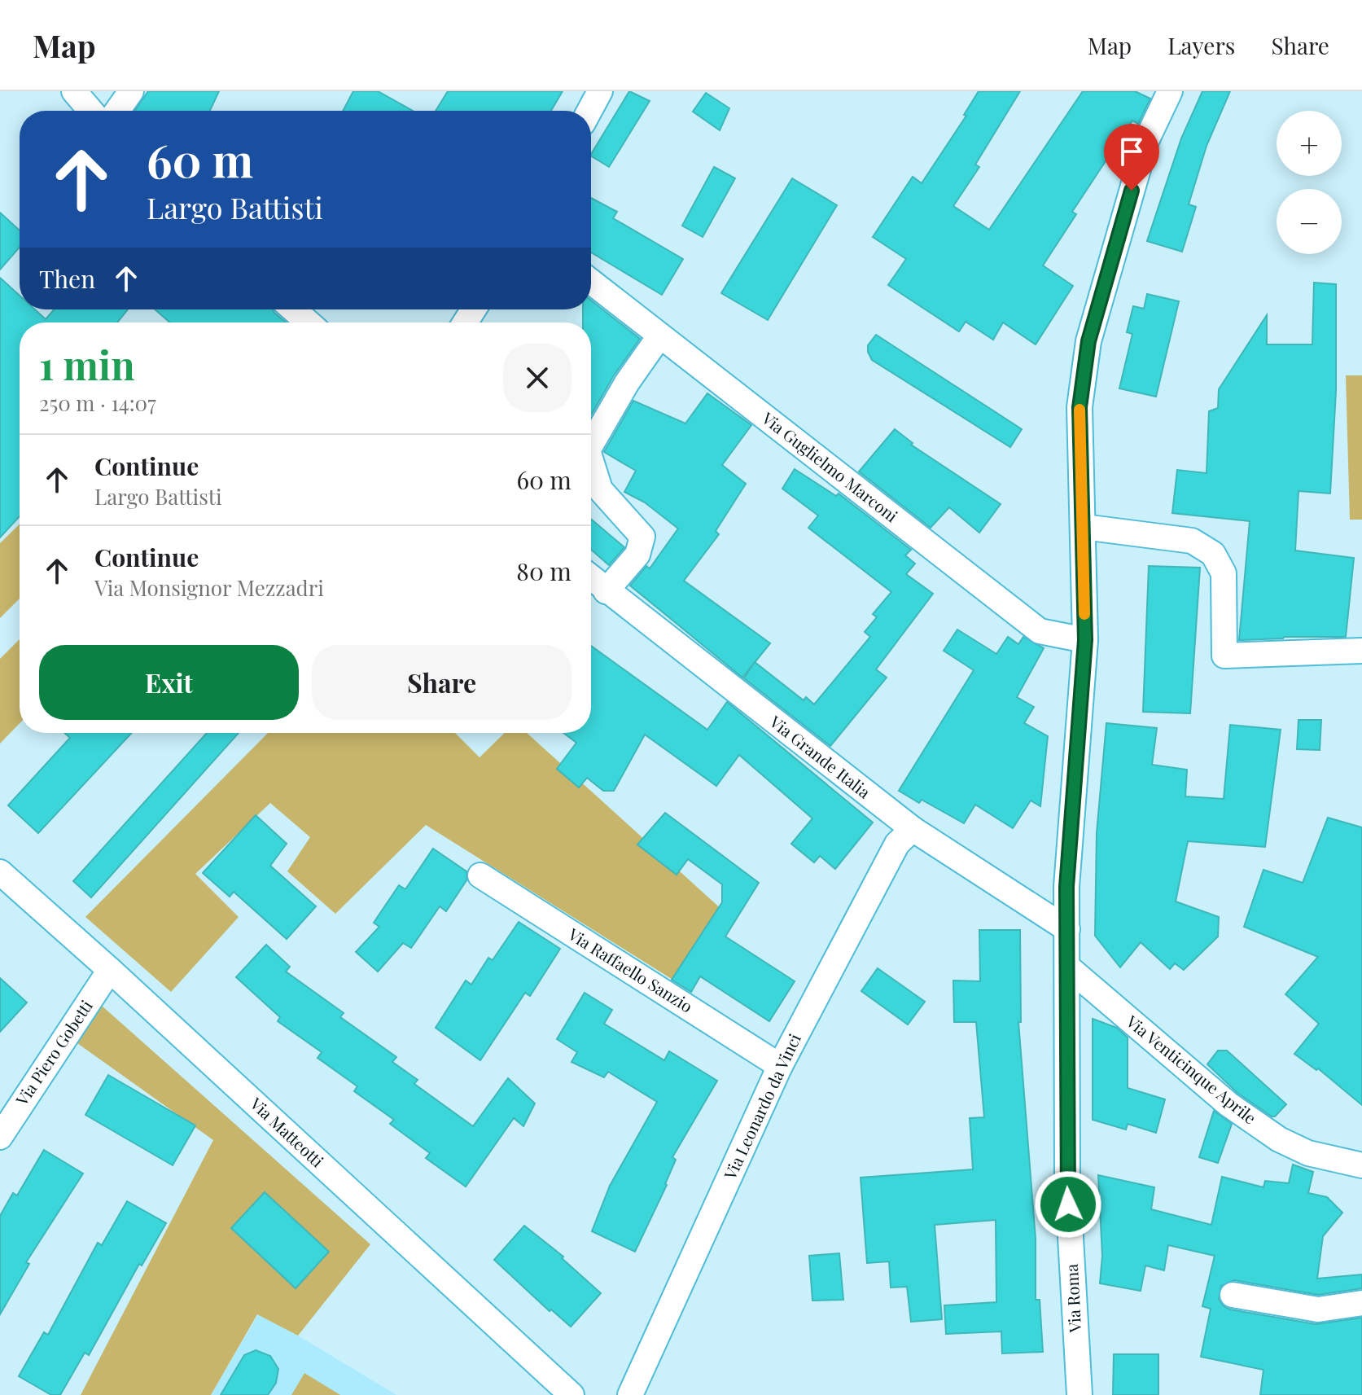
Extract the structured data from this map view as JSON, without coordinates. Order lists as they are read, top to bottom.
{
  "streets": {
    "street": [
      "Via Guglielmo Marconi",
      "Via Grande Italia",
      "Via Raffaello Sanzio",
      "Via Piero Gobetti",
      "Via Venticinque Aprile",
      "Via Leonardo da Vinci",
      "Via Matteotti",
      "Via Roma"
    ]
  },
  "crossings": [
    ["Via Guglielmo Marconi", "Via Roma"],
    ["Via Grande Italia", "Via Leonardo da Vinci"],
    ["Via Grande Italia", "Via Roma"],
    ["Via Raffaello Sanzio", "Via Leonardo da Vinci"],
    ["Via Piero Gobetti", "Via Matteotti"],
    ["Via Venticinque Aprile", "Via Roma"]
  ],
  "page": {
    "header": "Map",
    "nav": ["Map", "Layers", "Share"],
    "map_buttons": ["+", "−"],
    "turn": ["60 m", "Largo Battisti"],
    "then": "Then",
    "heading": ["1 min", "250 m · 14:07"],
    "list": [
      {
        "name": "Continue",
        "note": "Largo Battisti",
        "value": "60 m"
      },
      {
        "name": "Continue",
        "note": "Via Monsignor Mezzadri",
        "value": "80 m"
      }
    ],
    "buttons": ["Exit", "Share"]
  }
}
